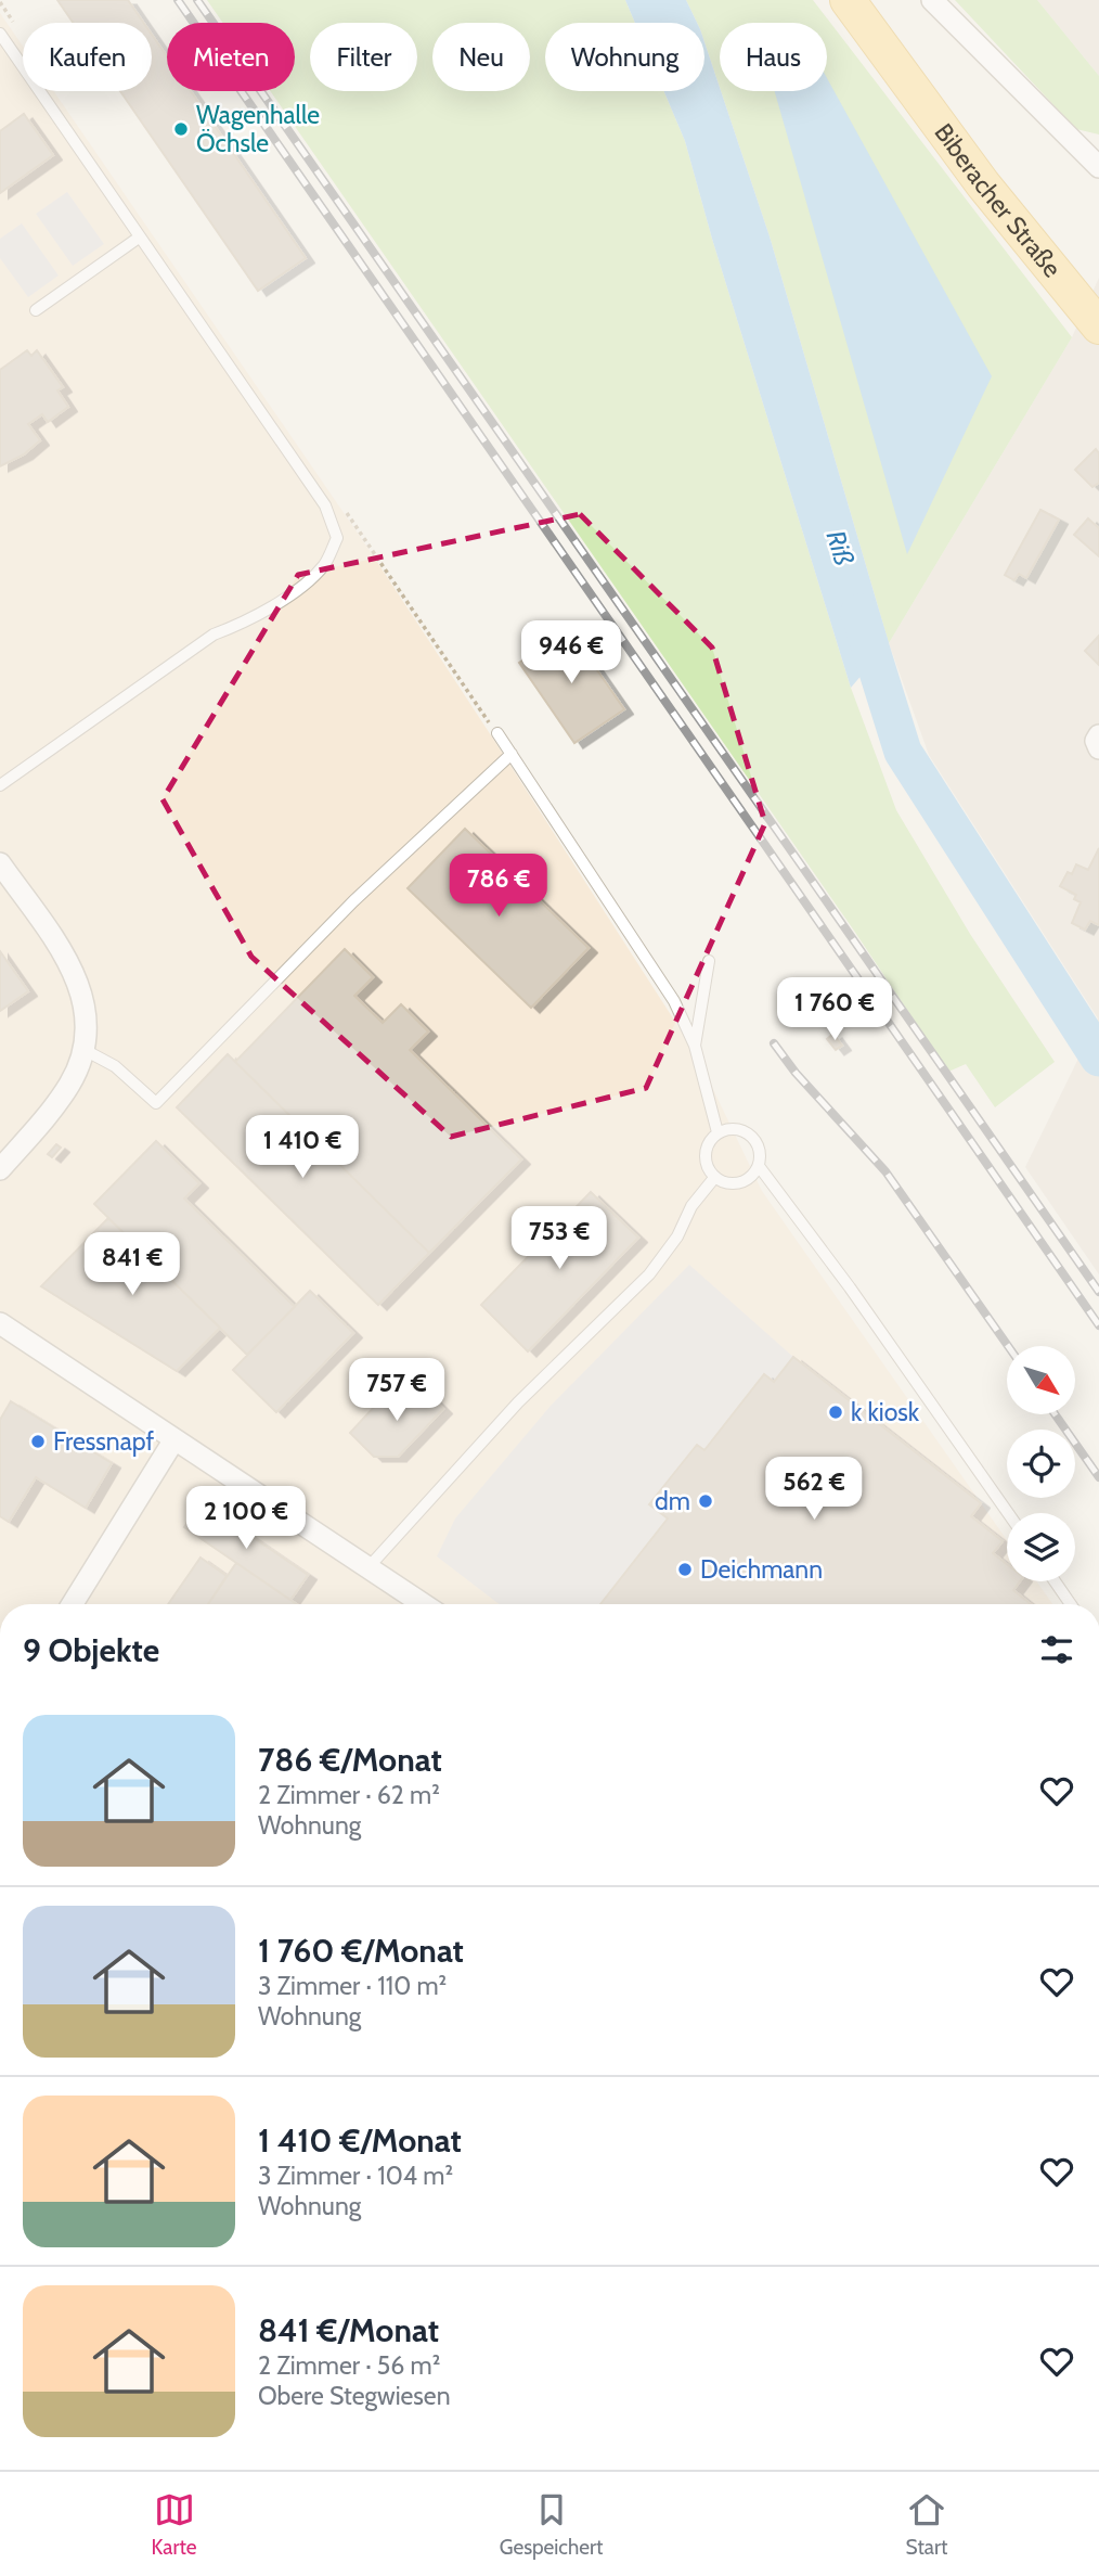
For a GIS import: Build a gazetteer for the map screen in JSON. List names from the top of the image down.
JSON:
{
  "streets": {
    "main road": ["Biberacher Straße"]
  },
  "water": ["Riß"],
  "places": [
    "Wagenhalle Öchsle",
    "k kiosk",
    "Fressnapf",
    "dm",
    "Deichmann"
  ],
  "north": "bottom right",
  "page": {
    "chip": [
      "Kaufen",
      "Mieten",
      "Filter",
      "Neu",
      "Wohnung",
      "Haus"
    ],
    "price": [
      "946 €",
      "786 €",
      "1 760 €",
      "1 410 €",
      "753 €",
      "841 €",
      "757 €",
      "562 €",
      "2 100 €"
    ],
    "heading": "9 Objekte",
    "list": [
      {
        "name": "786 €/Monat",
        "note": "2 Zimmer · 62 m² · Wohnung"
      },
      {
        "name": "1 760 €/Monat",
        "note": "3 Zimmer · 110 m² · Wohnung"
      },
      {
        "name": "1 410 €/Monat",
        "note": "3 Zimmer · 104 m² · Wohnung"
      },
      {
        "name": "841 €/Monat",
        "note": "2 Zimmer · 56 m² · Obere Stegwiesen"
      }
    ],
    "tabs": ["Karte", "Gespeichert", "Start"]
  }
}
